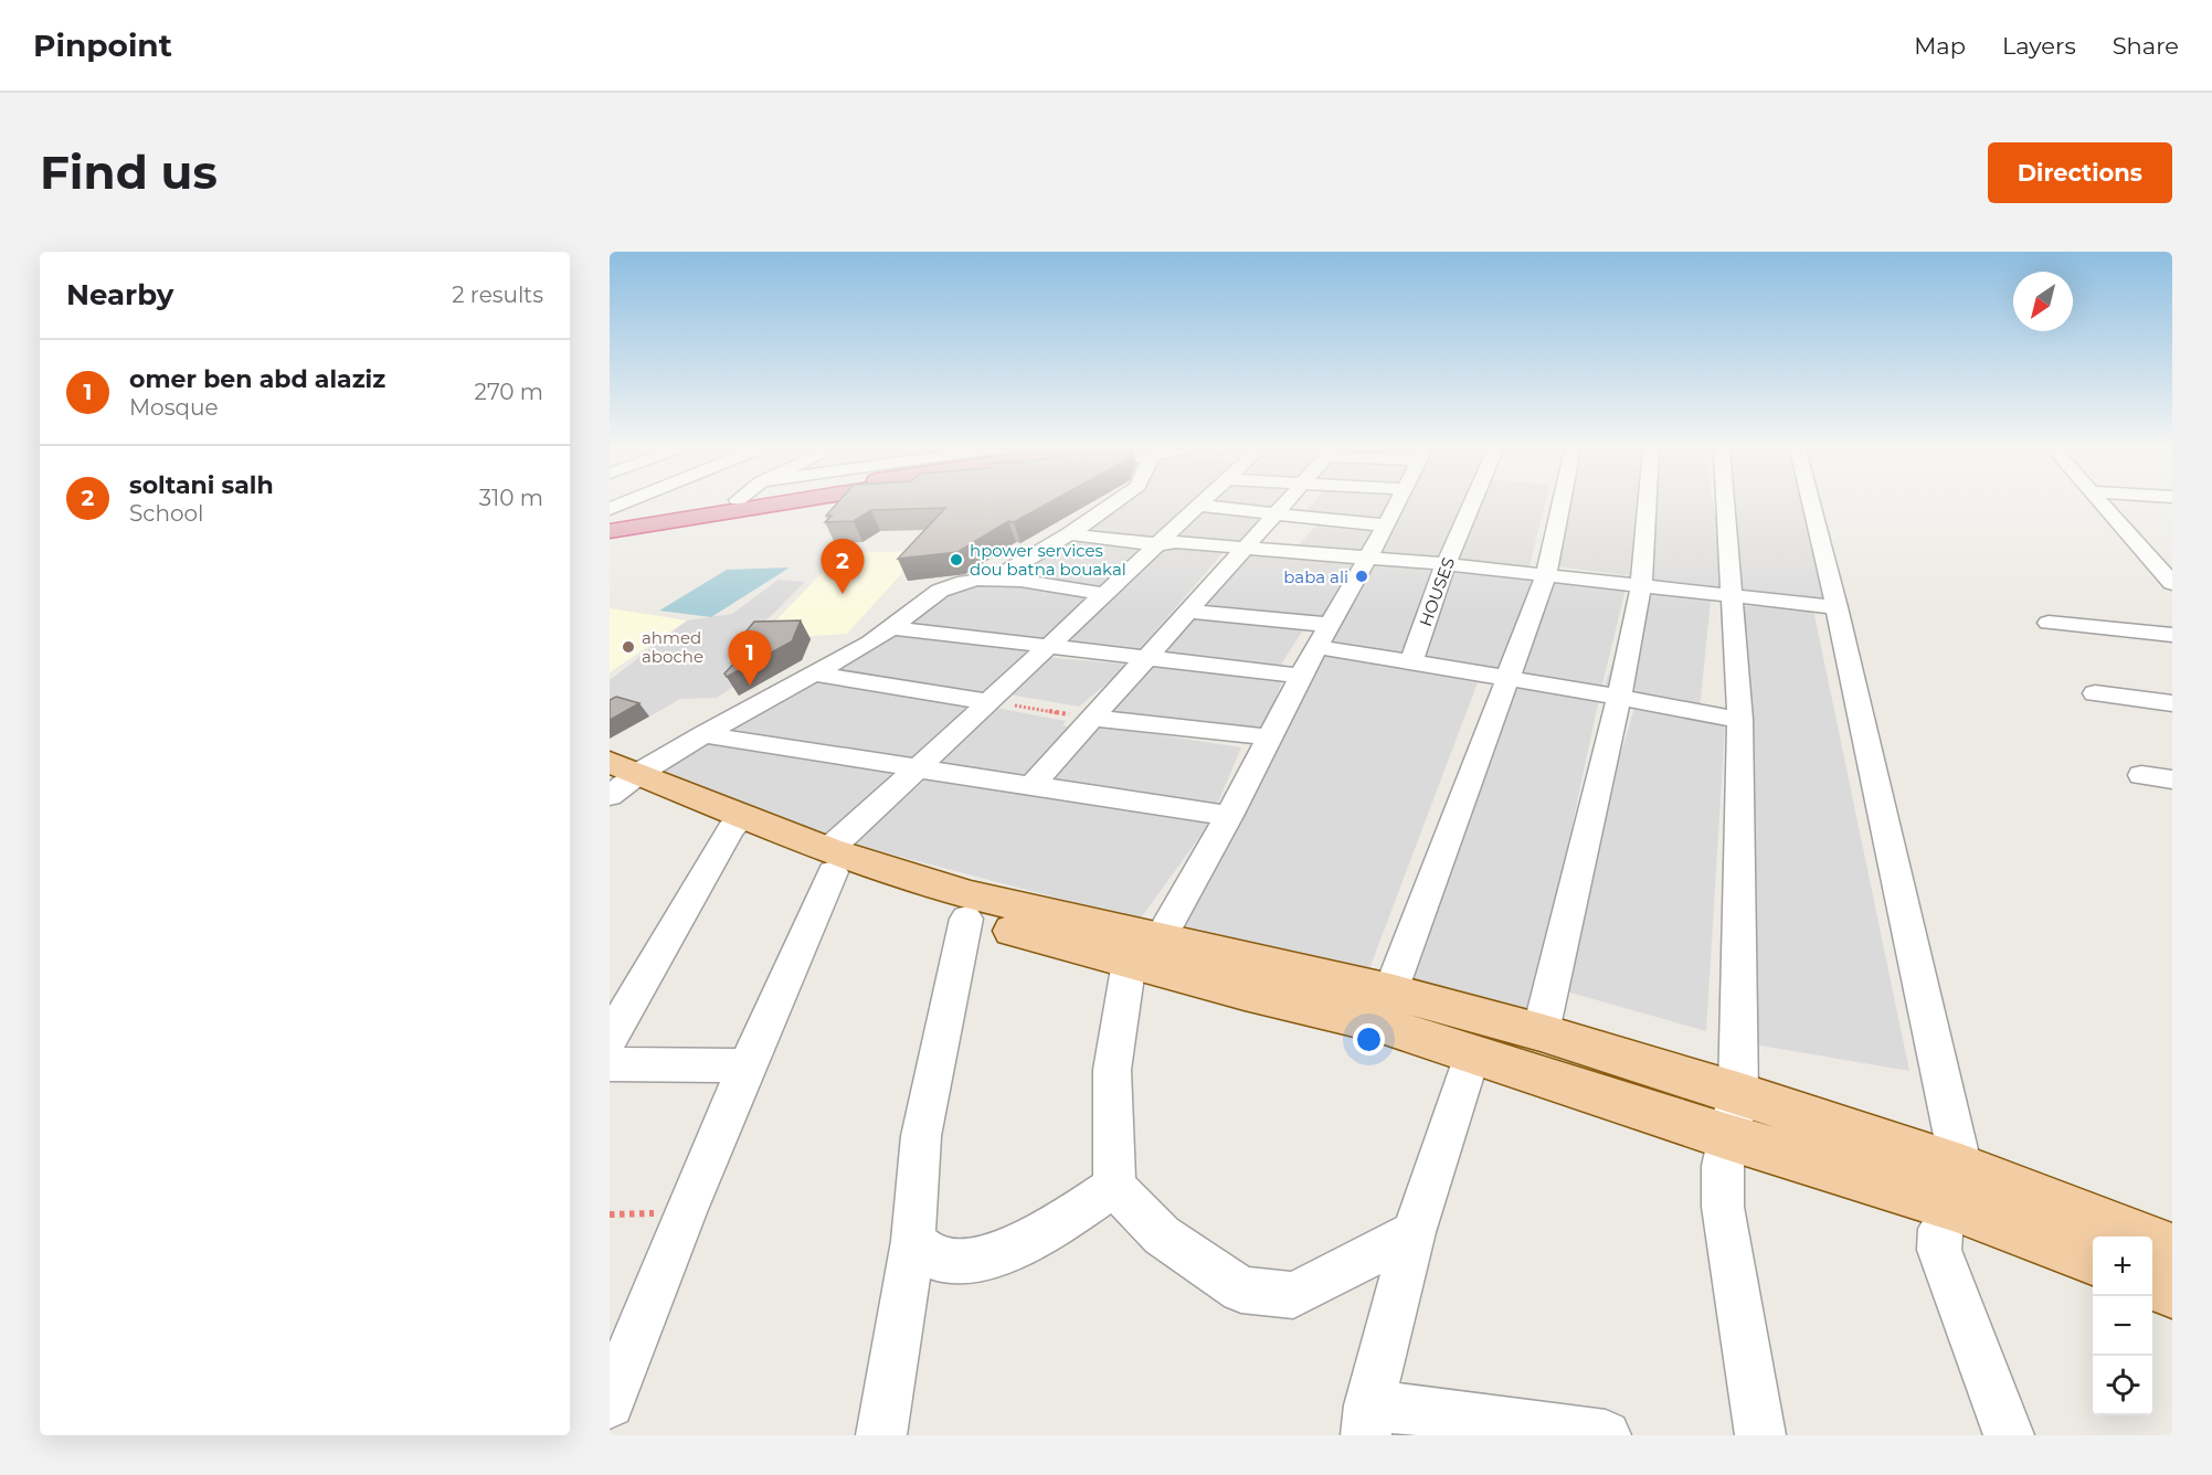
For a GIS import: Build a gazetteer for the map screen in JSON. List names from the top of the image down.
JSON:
{
  "streets": {
    "street": ["HOUSES"]
  },
  "places": ["hpower services dou batna bouakal", "baba ali", "ahmed aboche"],
  "north": "bottom left",
  "page": {
    "header": "Pinpoint",
    "nav": ["Map", "Layers", "Share"],
    "buttons": "Directions",
    "title": "Find us",
    "heading": ["Nearby", "2 results"],
    "list": [
      {
        "mark": "1",
        "name": "omer ben abd alaziz",
        "note": "Mosque",
        "value": "270 m"
      },
      {
        "mark": "2",
        "name": "soltani salh",
        "note": "School",
        "value": "310 m"
      }
    ],
    "pins": ["2", "1"],
    "map_buttons": ["+", "−"]
  }
}
